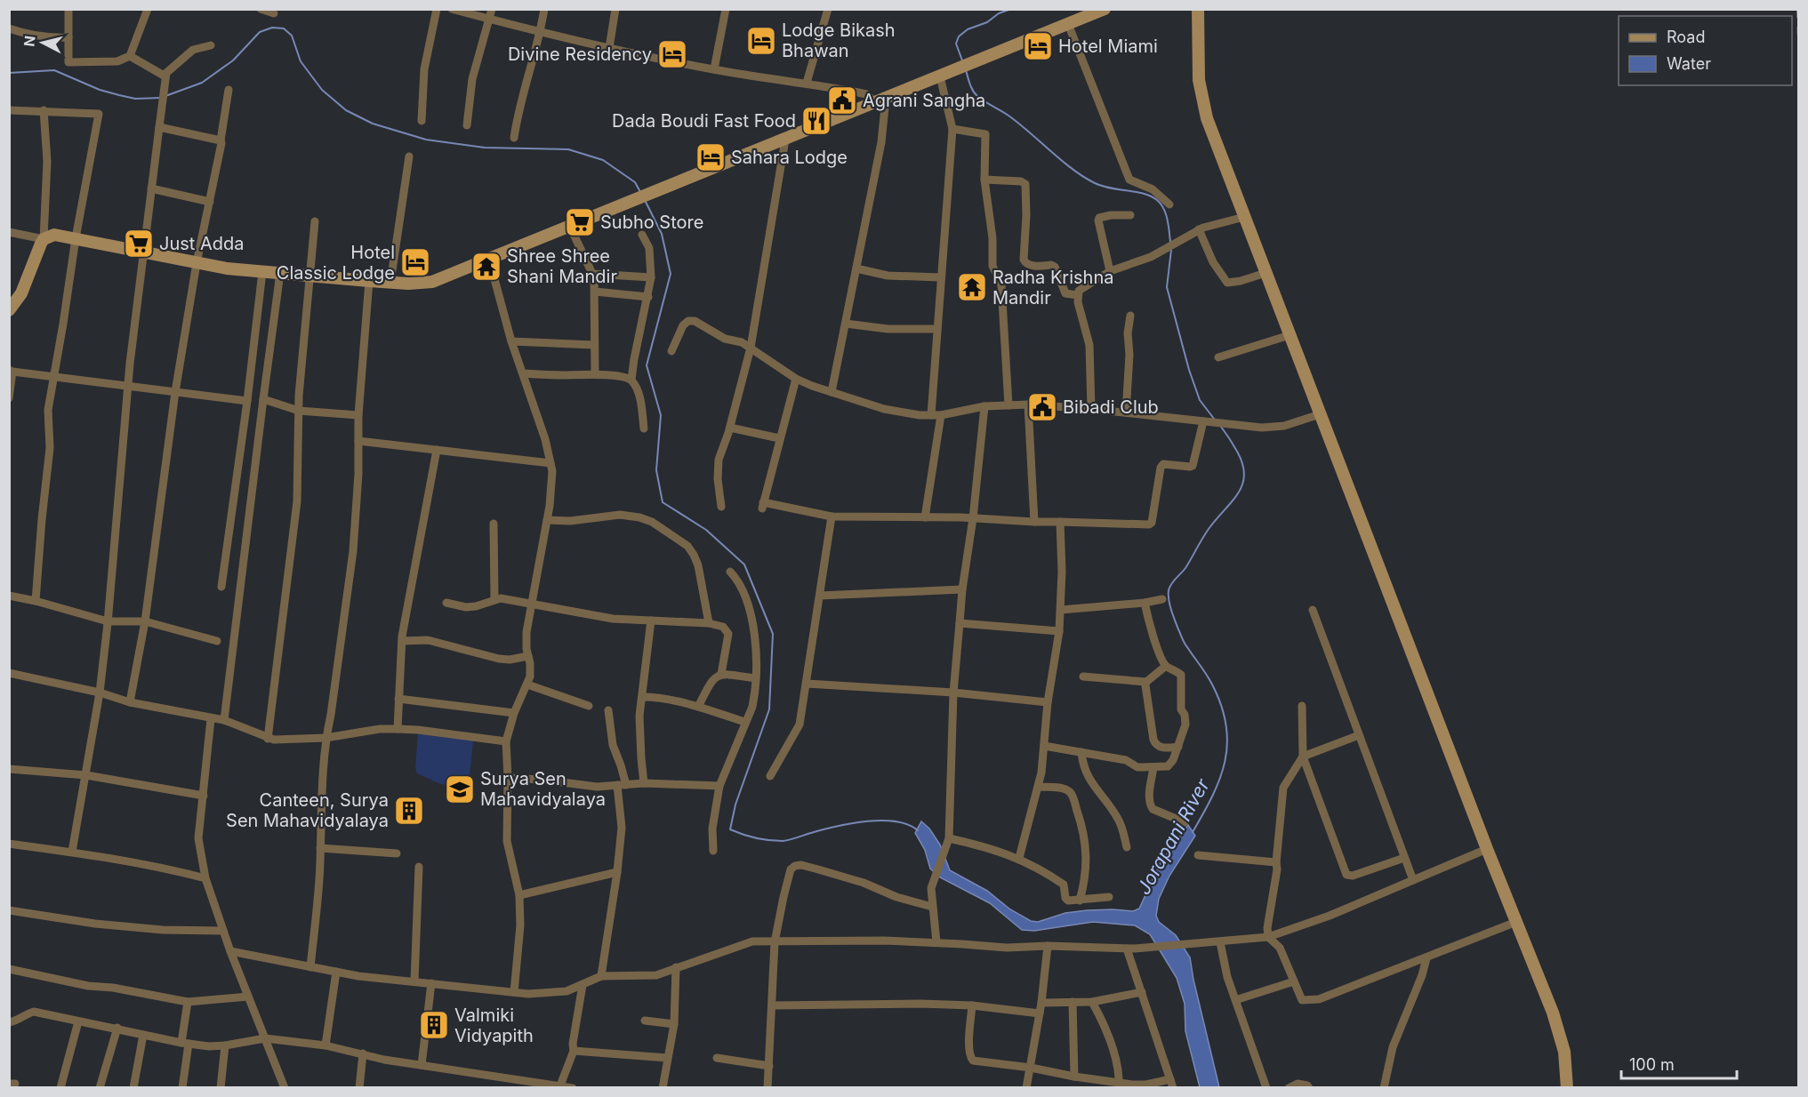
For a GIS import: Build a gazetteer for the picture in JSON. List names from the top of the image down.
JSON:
{
  "water": ["Jorapani River"],
  "places": {
    "hotel": [
      "Lodge Bikash Bhawan",
      "Hotel Miami",
      "Divine Residency",
      "Sahara Lodge",
      "Hotel Classic Lodge"
    ],
    "public building": ["Agrani Sangha", "Bibadi Club"],
    "restaurant": ["Dada Boudi Fast Food"],
    "supermarket": ["Subho Store", "Just Adda"],
    "temple": ["Shree Shree Shani Mandir", "Radha Krishna Mandir"],
    "school or university": ["Surya Sen Mahavidyalaya"],
    "building": ["Canteen, Surya Sen Mahavidyalaya", "Valmiki Vidyapith"]
  },
  "legend": ["Road", "Water"],
  "scale_bar": "100 m",
  "north": "left"
}
